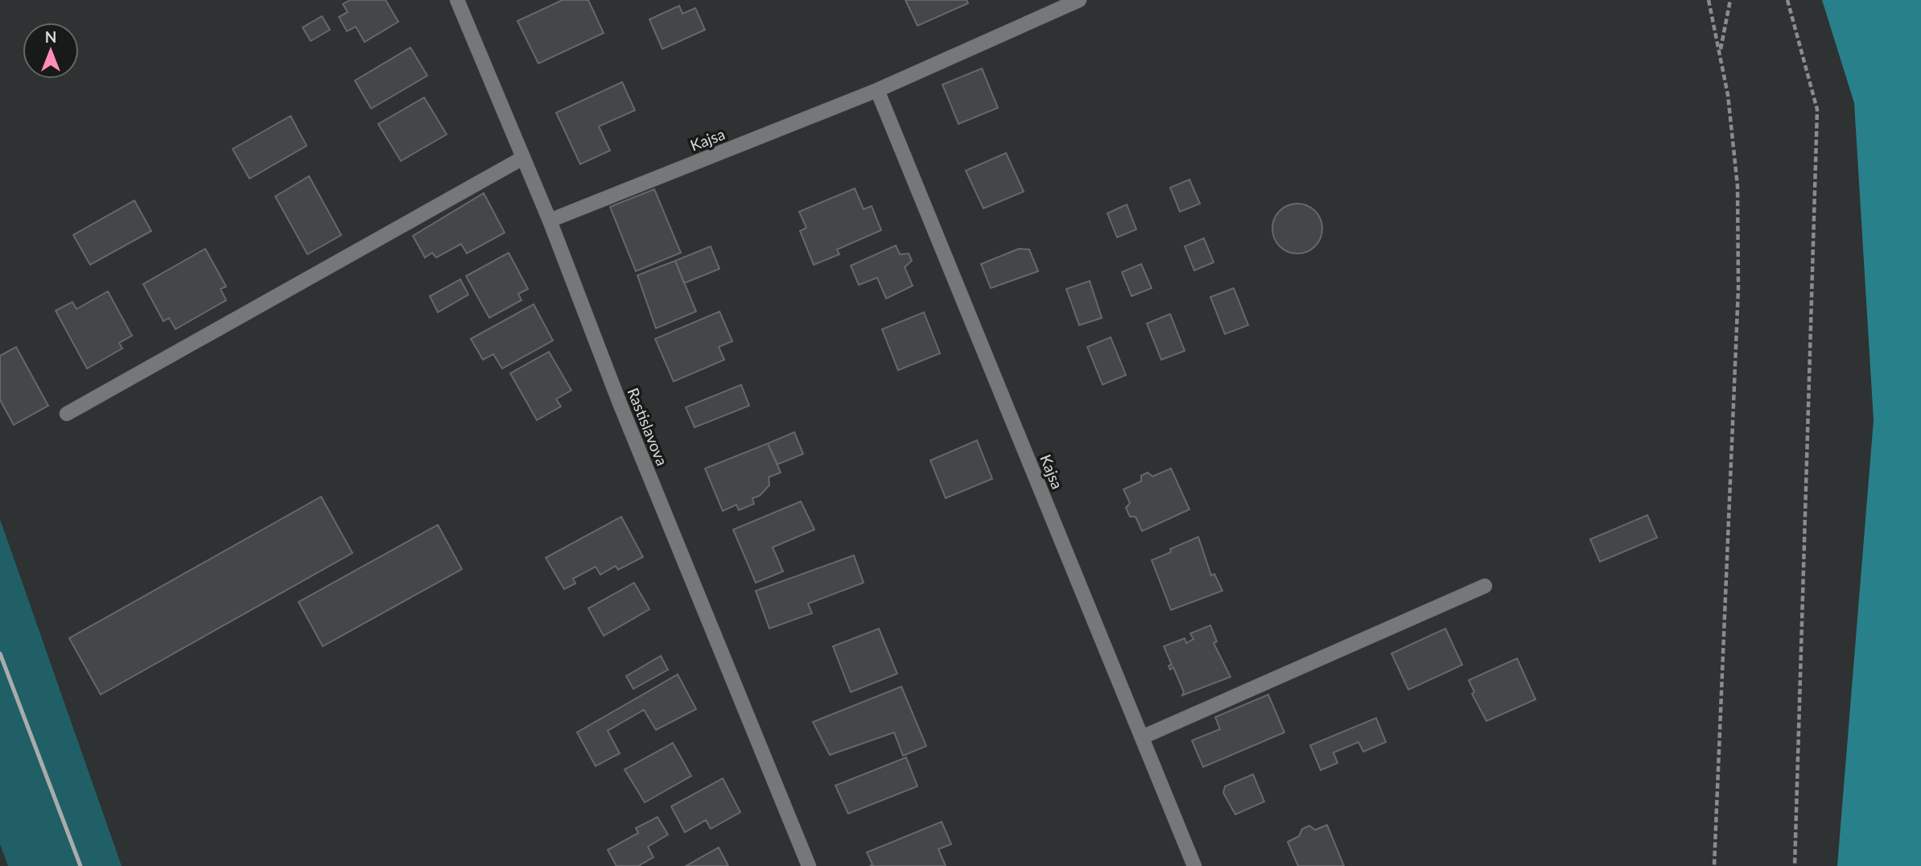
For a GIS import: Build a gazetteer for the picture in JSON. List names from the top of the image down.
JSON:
{
  "streets": {
    "street": ["Kajsa", "Rastislavova"]
  },
  "crossings": [
    ["Kajsa", "Rastislavova"]
  ],
  "north": "top"
}
